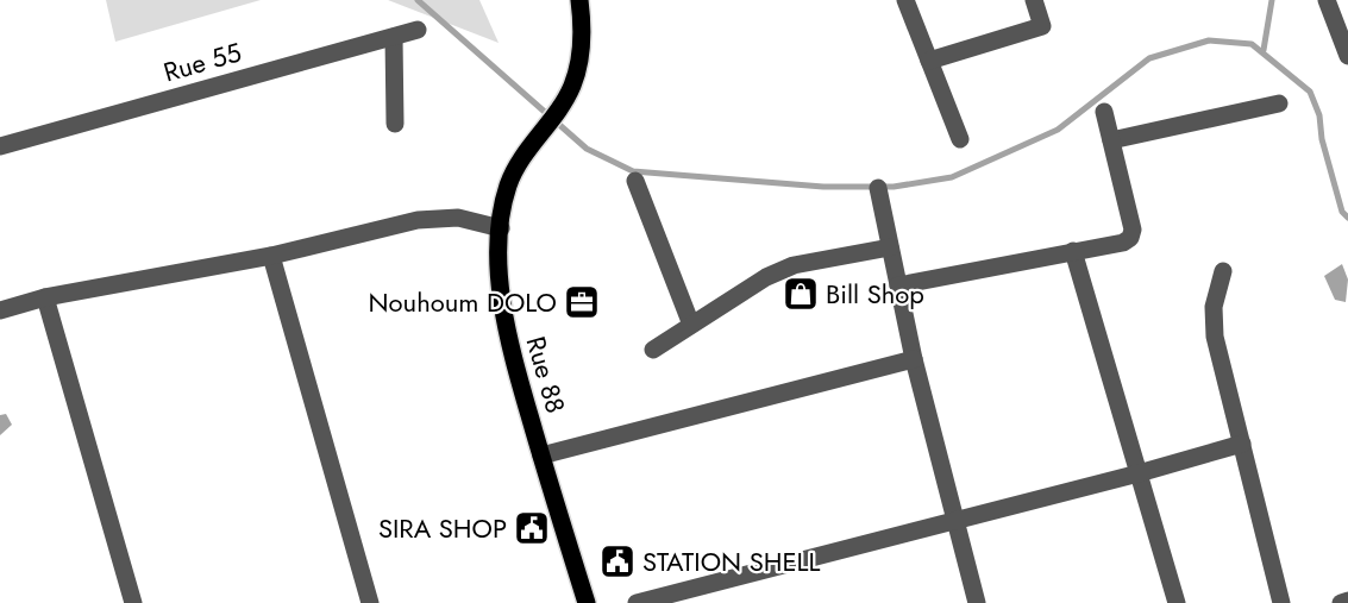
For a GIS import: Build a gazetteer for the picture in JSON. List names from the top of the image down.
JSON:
{
  "streets": {
    "main road": ["Rue 88"],
    "street": ["Rue 55"]
  },
  "places": {
    "shop": ["Bill Shop"],
    "office": ["Nouhoum DOLO"],
    "public building": ["SIRA SHOP", "STATION SHELL"]
  }
}
